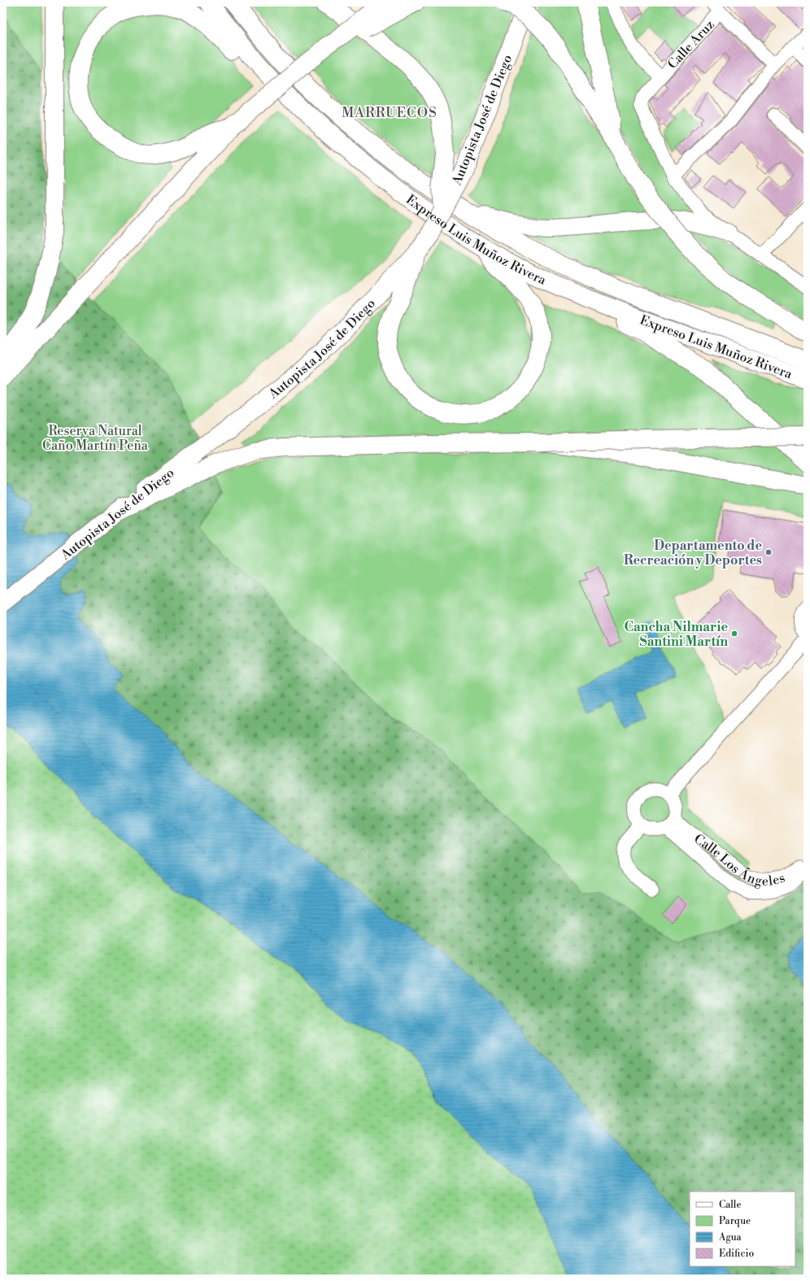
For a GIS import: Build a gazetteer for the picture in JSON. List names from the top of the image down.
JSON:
{
  "streets": {
    "highway": ["Autopista José de Diego", "Expreso Luis Muñoz Rivera"],
    "street": ["Calle Aruz", "Calle Los Ángeles"]
  },
  "districts": ["MARRUECOS"],
  "parks": ["Reserva Natural Caño Martín Peña"],
  "places": ["Departamento de Recreación y Deportes", "Cancha Nilmarie Santini Martín"],
  "legend": [
    "Calle",
    "Parque",
    "Agua",
    "Edificio"
  ]
}
